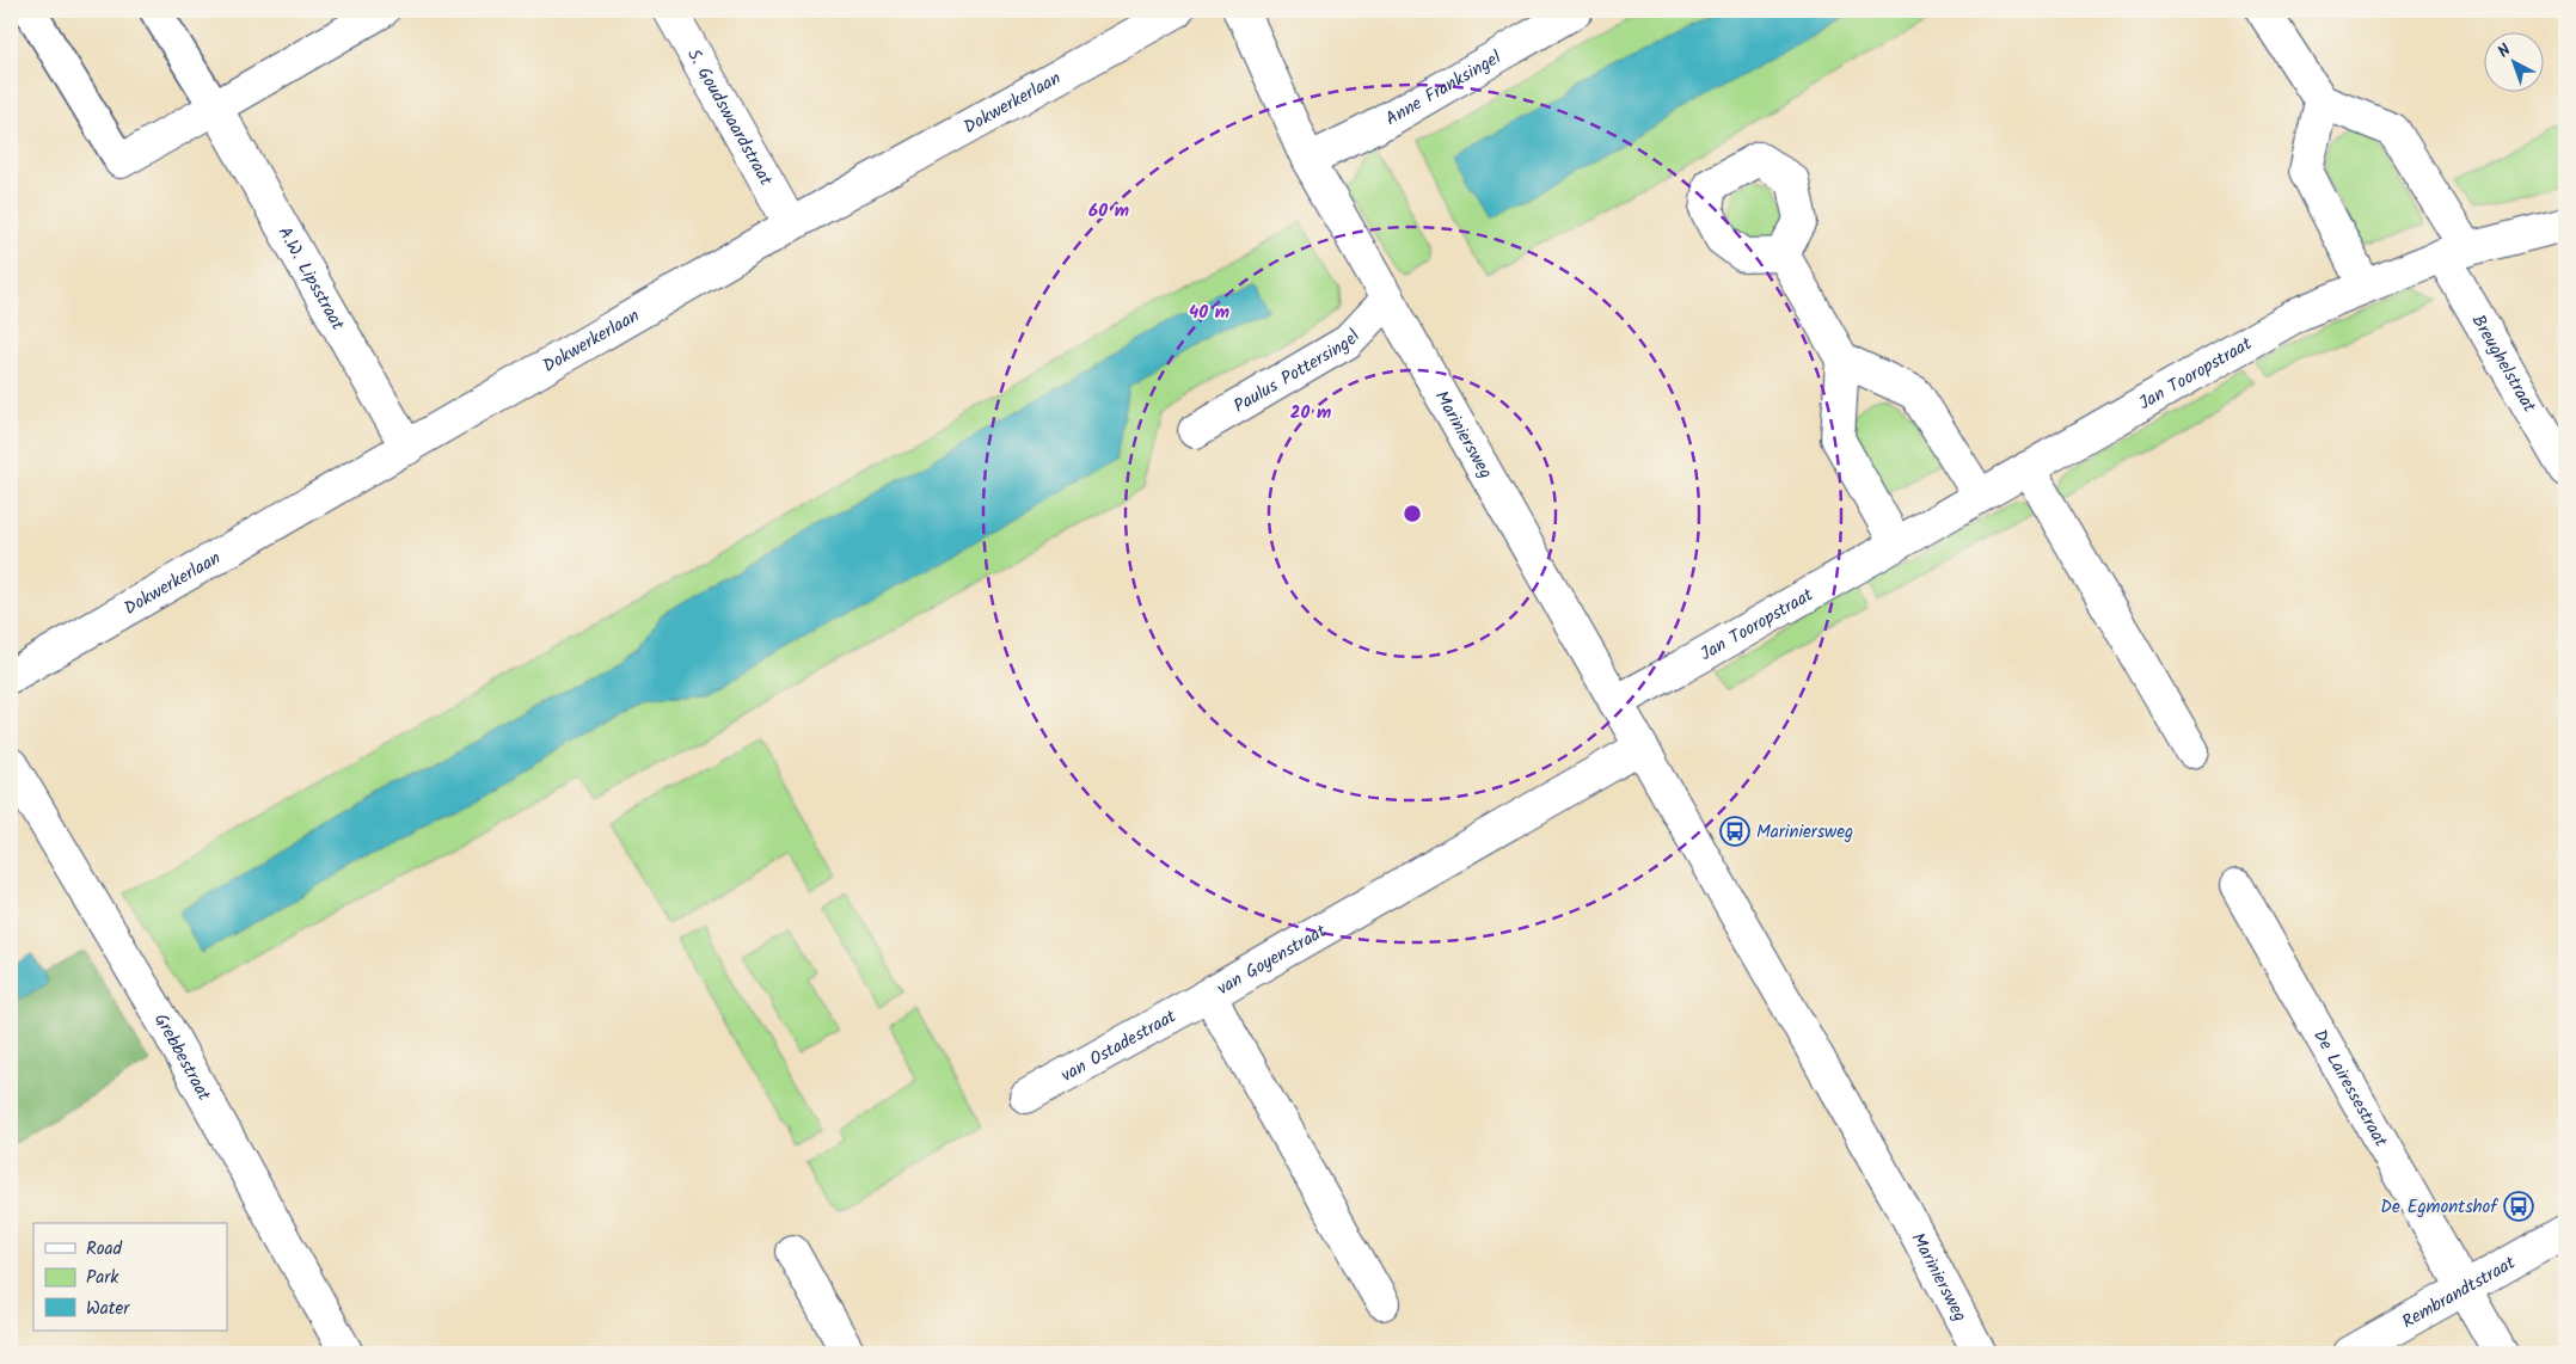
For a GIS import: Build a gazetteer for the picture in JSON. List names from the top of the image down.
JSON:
{
  "streets": {
    "street": [
      "Anne Franksingel",
      "Dokwerkerlaan",
      "S. Goudswaardstraat",
      "A.W. Lipsstraat",
      "Breughelstraat",
      "Paulus Pottersingel",
      "Jan Tooropstraat",
      "Mariniersweg",
      "van Goyenstraat",
      "van Ostadestraat",
      "Grebbestraat",
      "De Lairessestraat",
      "Rembrandtstraat"
    ]
  },
  "crossings": [
    ["Anne Franksingel", "Mariniersweg"],
    ["Dokwerkerlaan", "S. Goudswaardstraat"],
    ["Dokwerkerlaan", "A.W. Lipsstraat"],
    ["Breughelstraat", "Jan Tooropstraat"],
    ["Paulus Pottersingel", "Mariniersweg"],
    ["Jan Tooropstraat", "Mariniersweg"],
    ["Mariniersweg", "van Goyenstraat"],
    ["van Goyenstraat", "van Ostadestraat"],
    ["De Lairessestraat", "Rembrandtstraat"]
  ],
  "places": {
    "bus stop": ["Mariniersweg", "De Egmontshof"]
  },
  "legend": ["Road", "Park", "Water"],
  "north": "top left",
  "rings": ["60 m", "40 m", "20 m"]
}
